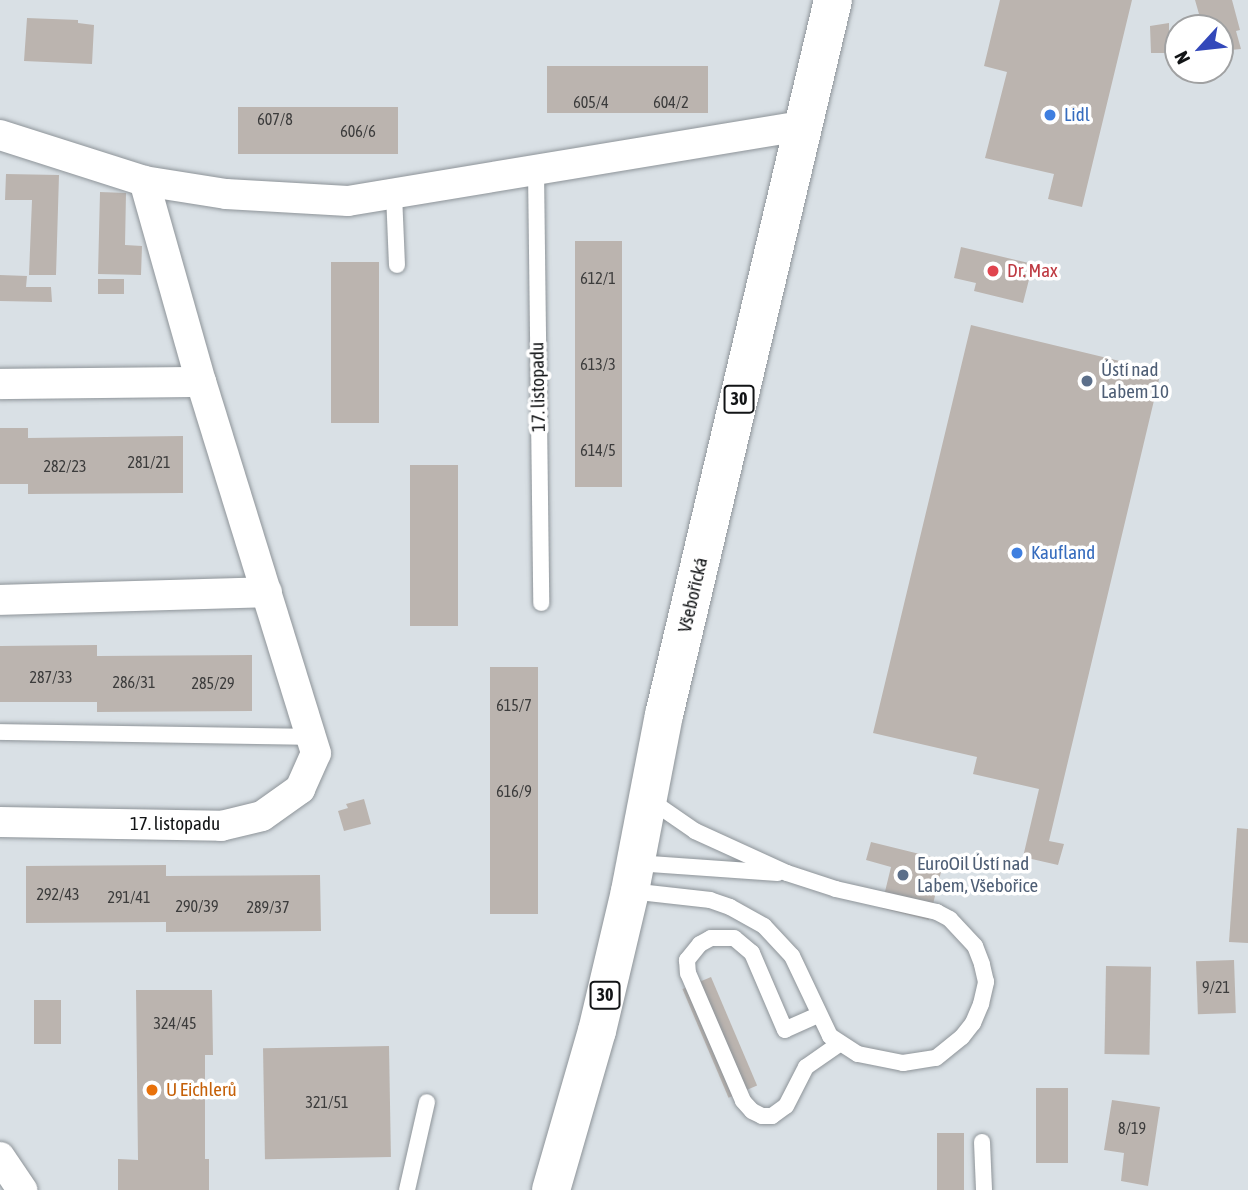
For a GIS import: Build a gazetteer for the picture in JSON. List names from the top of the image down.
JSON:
{
  "streets": {
    "main road": ["30", "Všebořická"],
    "street": ["17. listopadu"]
  },
  "places": [
    "Lidl",
    "Dr. Max",
    "Ústí nad Labem 10",
    "Kaufland",
    "EuroOil Ústí nad Labem, Všebořice",
    "U Eichlerů"
  ],
  "house_numbers": [
    "605/4",
    "604/2",
    "607/8",
    "606/6",
    "612/1",
    "613/3",
    "614/5",
    "281/21",
    "282/23",
    "287/33",
    "286/31",
    "285/29",
    "615/7",
    "616/9",
    "292/43",
    "291/41",
    "290/39",
    "289/37",
    "9/21",
    "324/45",
    "321/51",
    "8/19"
  ],
  "north": "bottom left"
}
